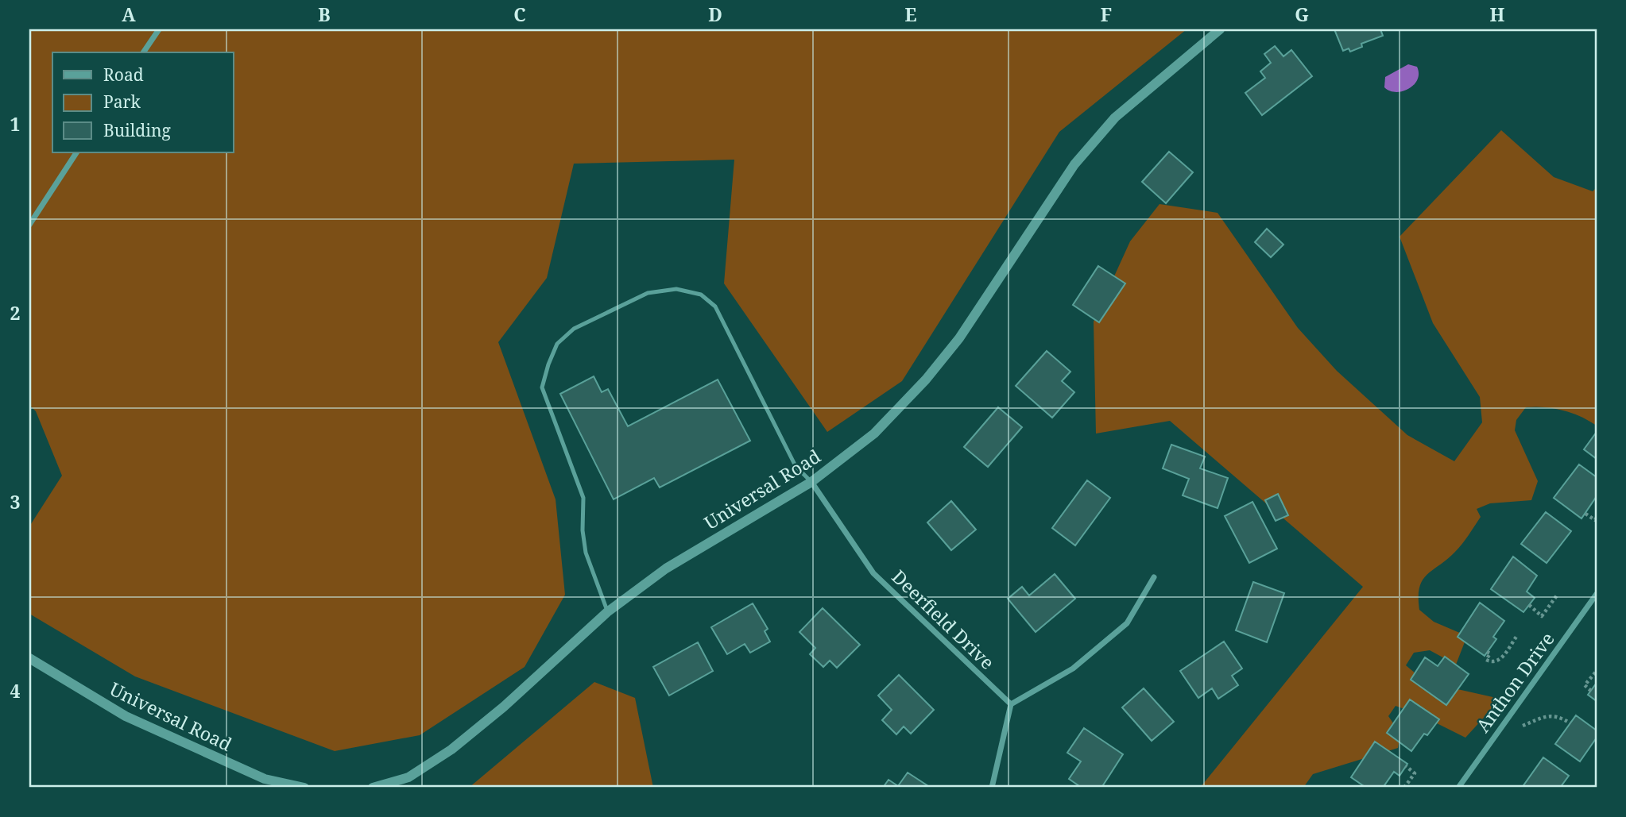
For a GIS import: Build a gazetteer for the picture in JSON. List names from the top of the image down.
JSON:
{
  "streets": {
    "street": ["Universal Road", "Deerfield Drive", "Anthon Drive"]
  },
  "crossings": [
    ["Universal Road", "Deerfield Drive"]
  ],
  "legend": ["Road", "Park", "Building"],
  "grid": {
    "columns": [
      "A",
      "B",
      "C",
      "D",
      "E",
      "F",
      "G",
      "H"
    ],
    "rows": [
      "1",
      "2",
      "3",
      "4"
    ]
  }
}
